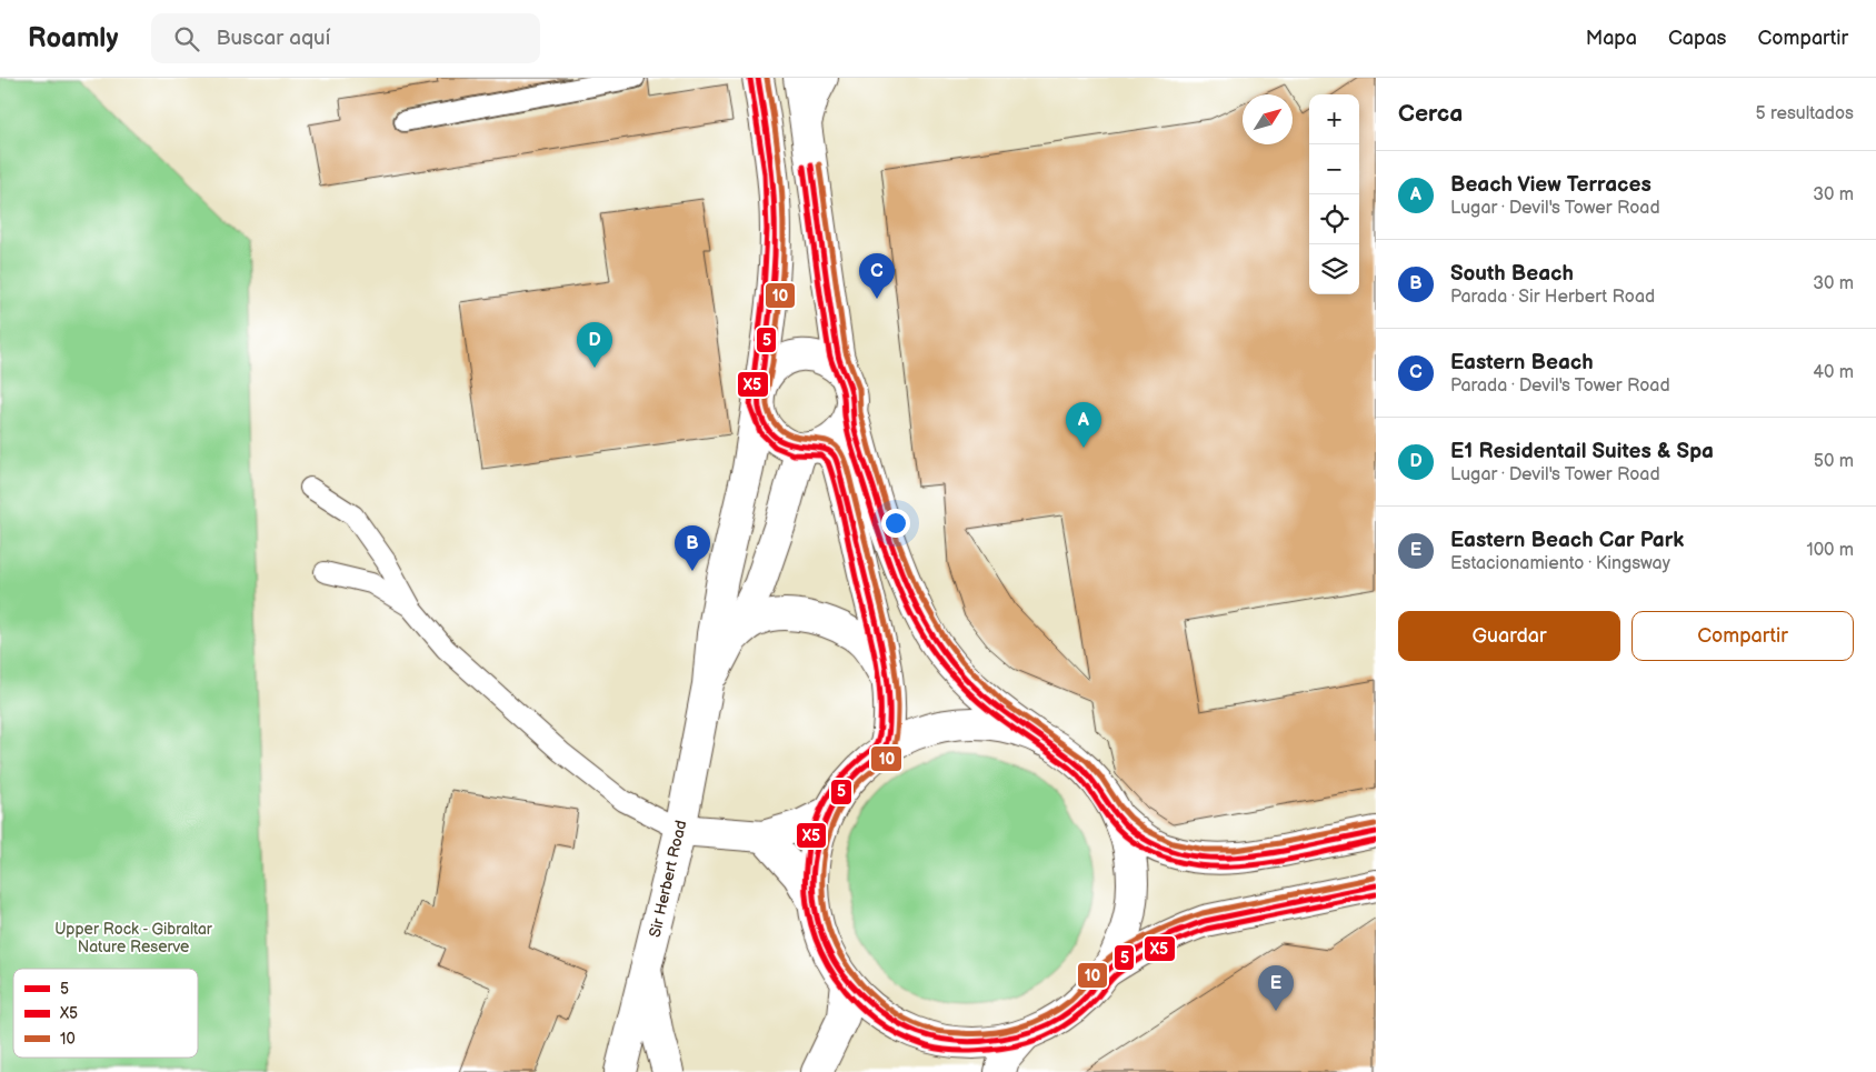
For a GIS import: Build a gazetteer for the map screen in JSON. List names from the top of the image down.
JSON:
{
  "streets": {
    "main road": ["Sir Herbert Road"]
  },
  "parks": ["Upper Rock - Gibraltar Nature Reserve"],
  "lines": ["transit line 5", "transit line 10", "transit line X5"],
  "legend": ["5", "X5", "10"],
  "north": "top right",
  "page": {
    "header": "Roamly",
    "search": "Buscar aquí",
    "nav": ["Mapa", "Capas", "Compartir"],
    "heading": ["Cerca", "5 resultados"],
    "map_buttons": ["+", "−"],
    "list": [
      {
        "mark": "A",
        "name": "Beach View Terraces",
        "note": "Lugar · Devil's Tower Road",
        "value": "30 m"
      },
      {
        "mark": "B",
        "name": "South Beach",
        "note": "Parada · Sir Herbert Road",
        "value": "30 m"
      },
      {
        "mark": "C",
        "name": "Eastern Beach",
        "note": "Parada · Devil's Tower Road",
        "value": "40 m"
      },
      {
        "mark": "D",
        "name": "E1 Residentail Suites & Spa",
        "note": "Lugar · Devil's Tower Road",
        "value": "50 m"
      },
      {
        "mark": "E",
        "name": "Eastern Beach Car Park",
        "note": "Estacionamiento · Kingsway",
        "value": "100 m"
      }
    ],
    "pins": [
      "C",
      "D",
      "A",
      "B",
      "E"
    ],
    "buttons": ["Guardar", "Compartir"]
  }
}
